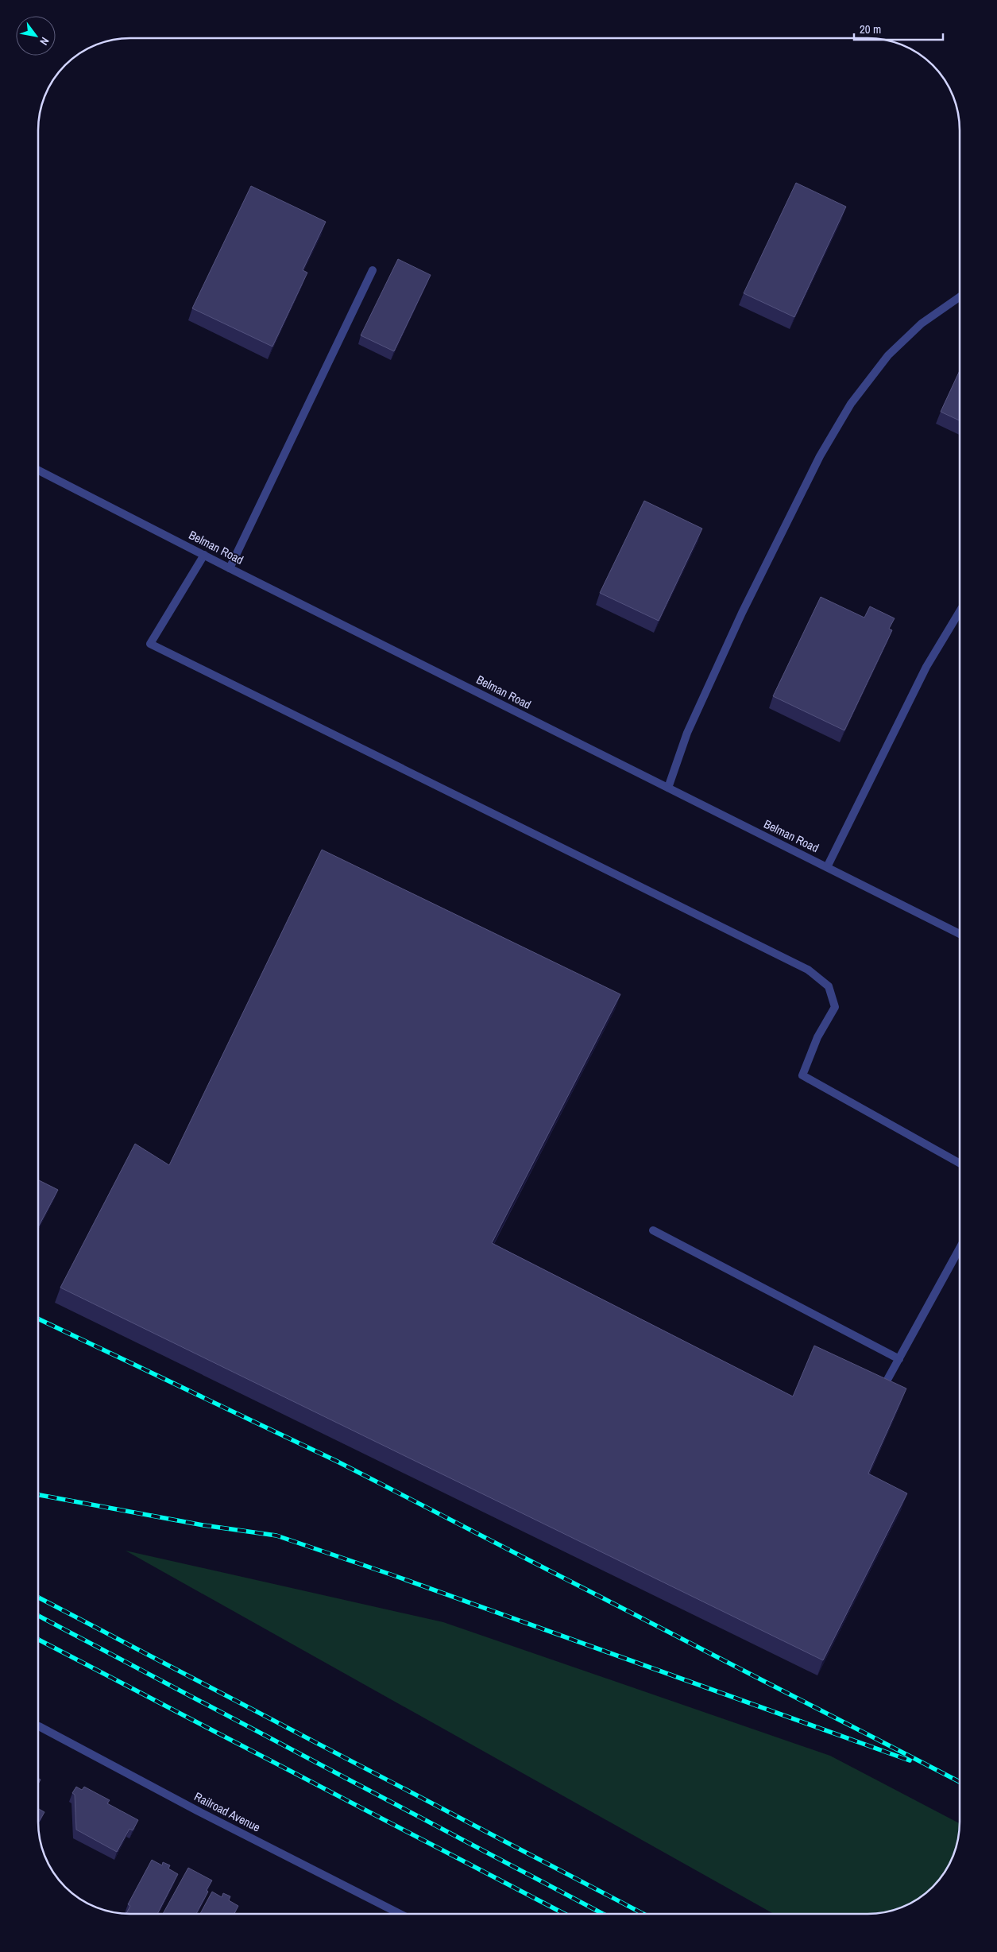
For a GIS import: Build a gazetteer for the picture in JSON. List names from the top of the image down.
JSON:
{
  "streets": {
    "street": ["Belman Road", "Railroad Avenue"]
  },
  "scale_bar": "20 m",
  "north": "bottom right"
}
